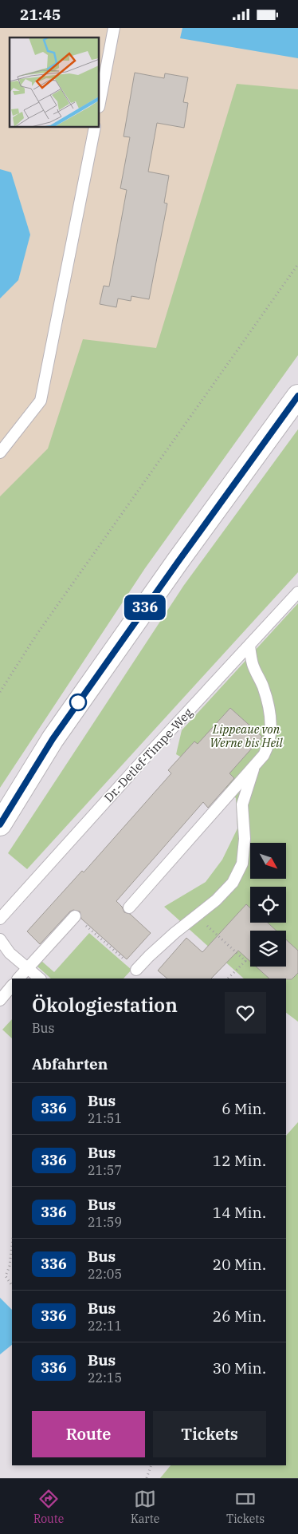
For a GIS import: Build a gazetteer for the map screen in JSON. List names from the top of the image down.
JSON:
{
  "streets": {
    "lane": ["Dr.-Detlef-Timpe-Weg"]
  },
  "parks": ["Lippeaue von Werne bis Heil"],
  "lines": ["bus line 336"],
  "north": "bottom right",
  "page": {
    "status": "21:45",
    "on_map": "336",
    "heading": [
      ["Ökologiestation", "Bus"],
      "Abfahrten"
    ],
    "list": [
      {
        "mark": "336",
        "name": "Bus",
        "note": "21:51",
        "value": "6 Min."
      },
      {
        "mark": "336",
        "name": "Bus",
        "note": "21:57",
        "value": "12 Min."
      },
      {
        "mark": "336",
        "name": "Bus",
        "note": "21:59",
        "value": "14 Min."
      },
      {
        "mark": "336",
        "name": "Bus",
        "note": "22:05",
        "value": "20 Min."
      },
      {
        "mark": "336",
        "name": "Bus",
        "note": "22:11",
        "value": "26 Min."
      },
      {
        "mark": "336",
        "name": "Bus",
        "note": "22:15",
        "value": "30 Min."
      }
    ],
    "buttons": ["Route", "Tickets"],
    "tabs": ["Route", "Karte", "Tickets"]
  }
}
